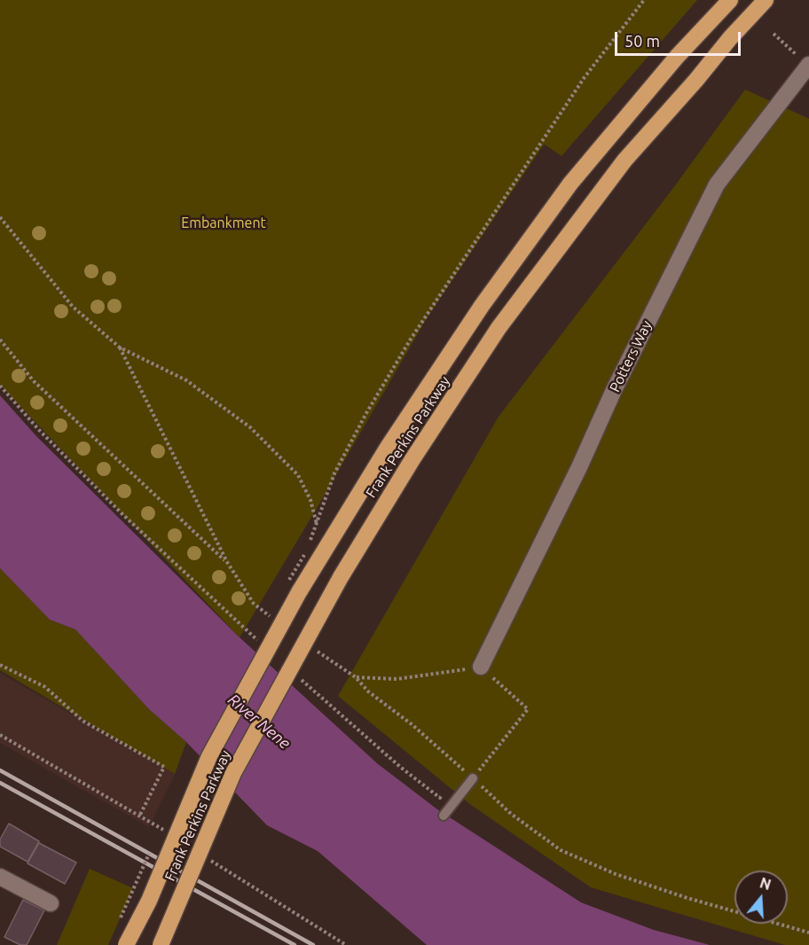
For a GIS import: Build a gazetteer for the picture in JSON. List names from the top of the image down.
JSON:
{
  "streets": {
    "highway": ["Frank Perkins Parkway"],
    "street": ["Potters Way"]
  },
  "water": ["River Nene"],
  "parks": ["Embankment"],
  "scale_bar": "50 m",
  "north": "top"
}
